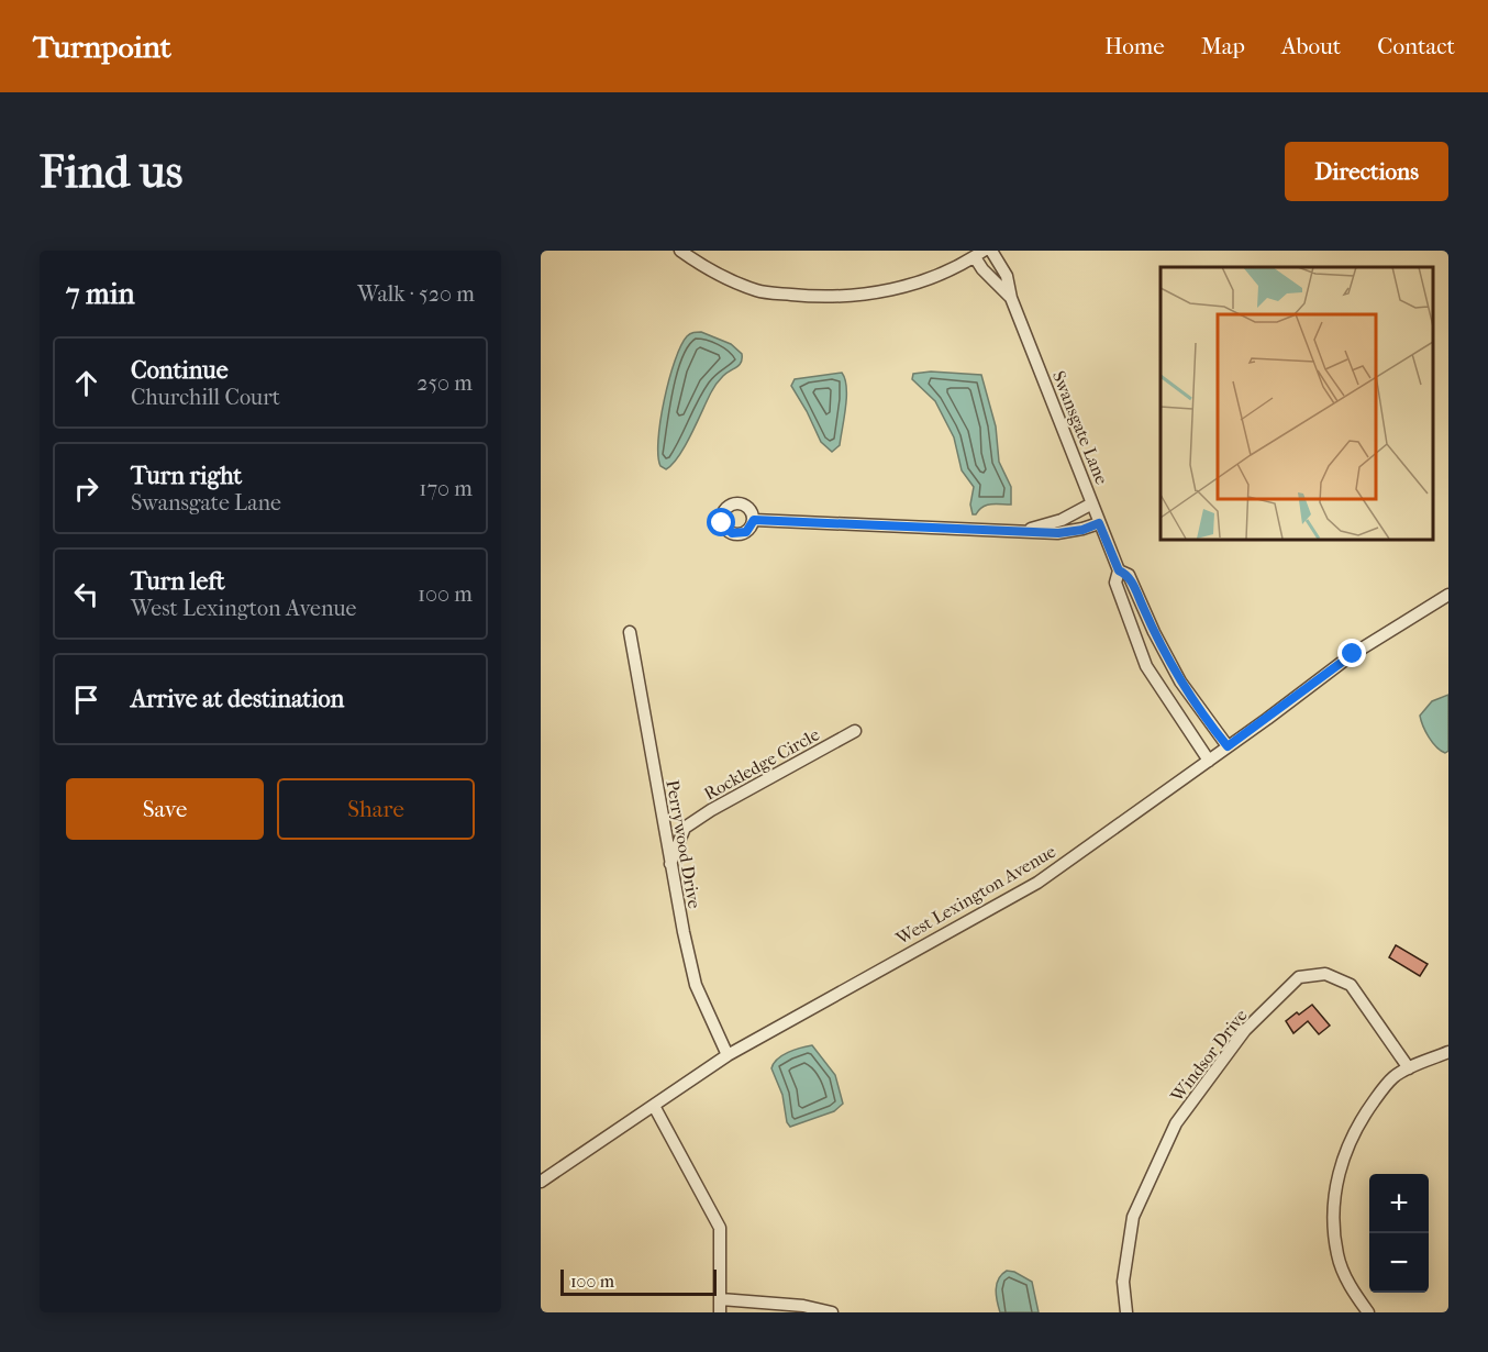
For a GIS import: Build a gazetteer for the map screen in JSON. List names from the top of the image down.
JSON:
{
  "streets": {
    "street": [
      "Swansgate Lane",
      "Rockledge Circle",
      "Perrywood Drive",
      "West Lexington Avenue",
      "Windsor Drive"
    ]
  },
  "crossings": [
    ["Swansgate Lane", "West Lexington Avenue"],
    ["Rockledge Circle", "Perrywood Drive"],
    ["Perrywood Drive", "West Lexington Avenue"]
  ],
  "scale_bar": "100 m",
  "page": {
    "header": "Turnpoint",
    "nav": [
      "Home",
      "Map",
      "About",
      "Contact"
    ],
    "buttons": [
      "Directions",
      ["Save", "Share"]
    ],
    "title": "Find us",
    "heading": ["7 min", "Walk · 520 m"],
    "list": [
      ["Continue", "Churchill Court", "250 m"],
      ["Turn right", "Swansgate Lane", "170 m"],
      ["Turn left", "West Lexington Avenue", "100 m"],
      "Arrive at destination"
    ],
    "map_buttons": ["+", "−"],
    "scale": "100 m"
  }
}
